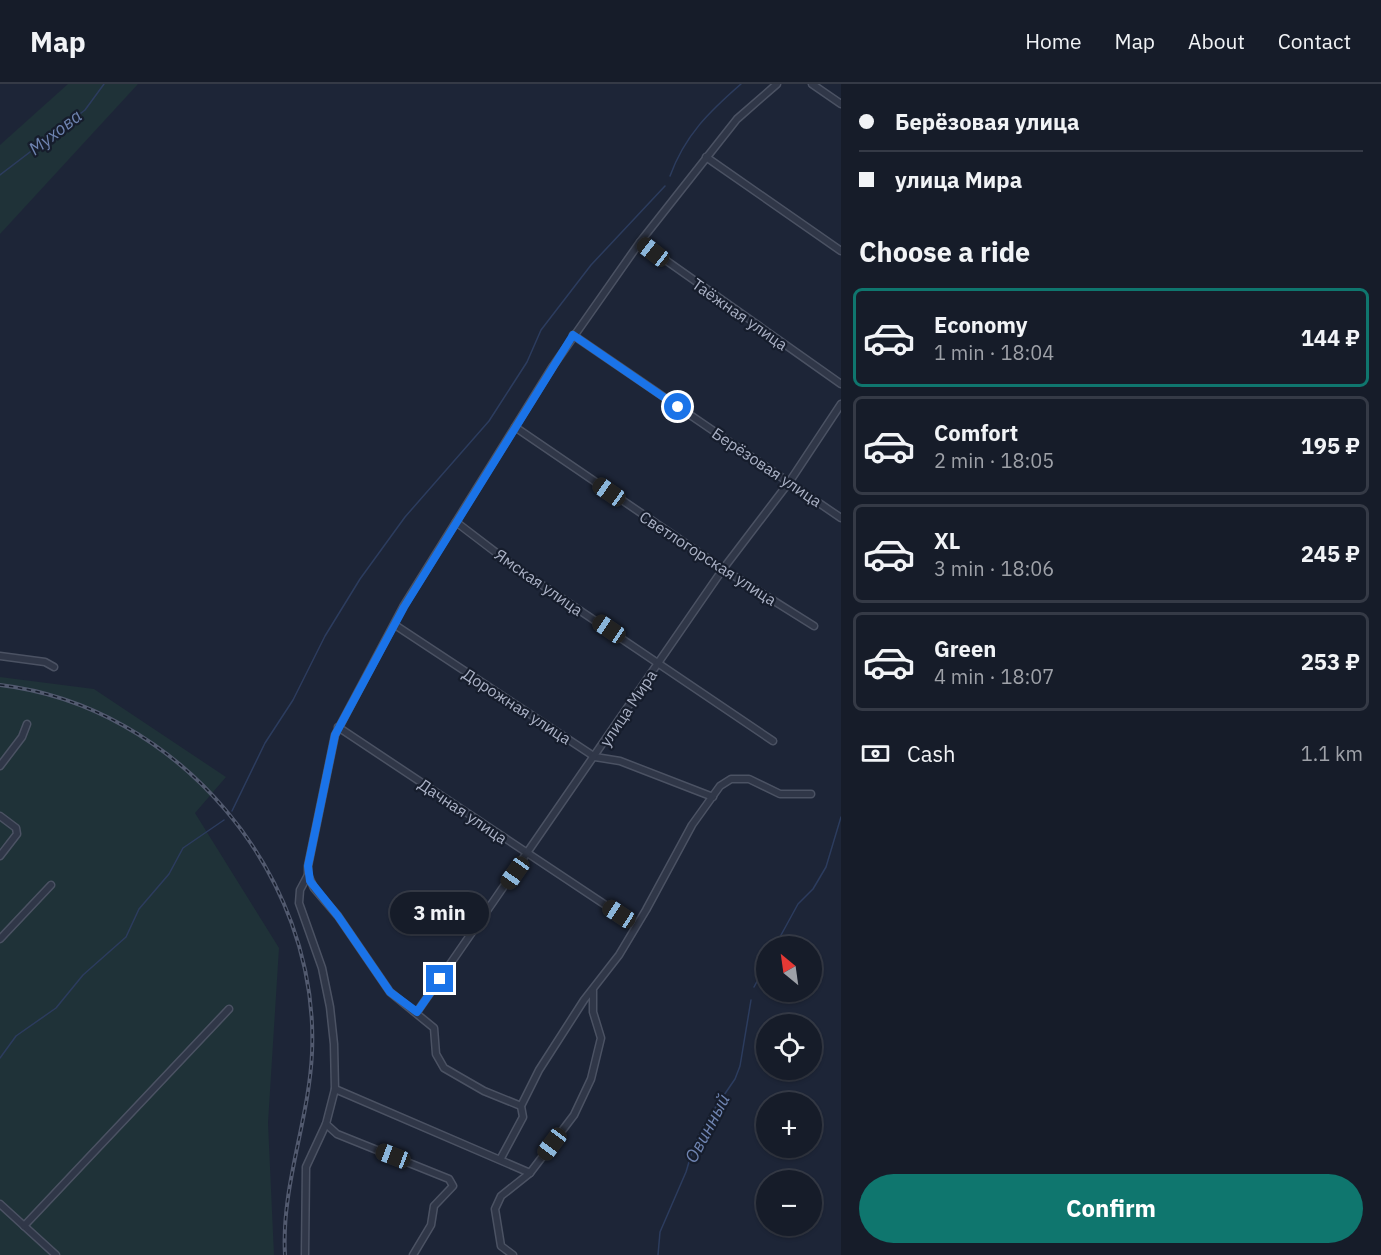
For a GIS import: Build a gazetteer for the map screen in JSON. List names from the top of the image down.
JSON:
{
  "streets": {
    "street": [
      "Таёжная улица",
      "Берёзовая улица",
      "Светлогорская улица",
      "Ямская улица",
      "Дорожная улица",
      "улица Мира",
      "Дачная улица"
    ]
  },
  "crossings": [
    ["Берёзовая улица", "улица Мира"],
    ["Светлогорская улица", "улица Мира"],
    ["Ямская улица", "улица Мира"],
    ["Дорожная улица", "улица Мира"],
    ["улица Мира", "Дачная улица"]
  ],
  "water": ["Мухова", "Овинный"],
  "north": "top left",
  "page": {
    "header": "Map",
    "nav": [
      "Home",
      "Map",
      "About",
      "Contact"
    ],
    "banner": ["Берёзовая улица", "улица Мира"],
    "heading": "Choose a ride",
    "list": [
      {
        "name": "Economy",
        "note": "1 min · 18:04",
        "value": "144 ₽"
      },
      {
        "name": "Comfort",
        "note": "2 min · 18:05",
        "value": "195 ₽"
      },
      {
        "name": "XL",
        "note": "3 min · 18:06",
        "value": "245 ₽"
      },
      {
        "name": "Green",
        "note": "4 min · 18:07",
        "value": "253 ₽"
      }
    ],
    "pay": ["Cash", "1.1 km"],
    "bubble": "3 min",
    "map_buttons": ["+", "−"],
    "buttons": "Confirm"
  }
}
